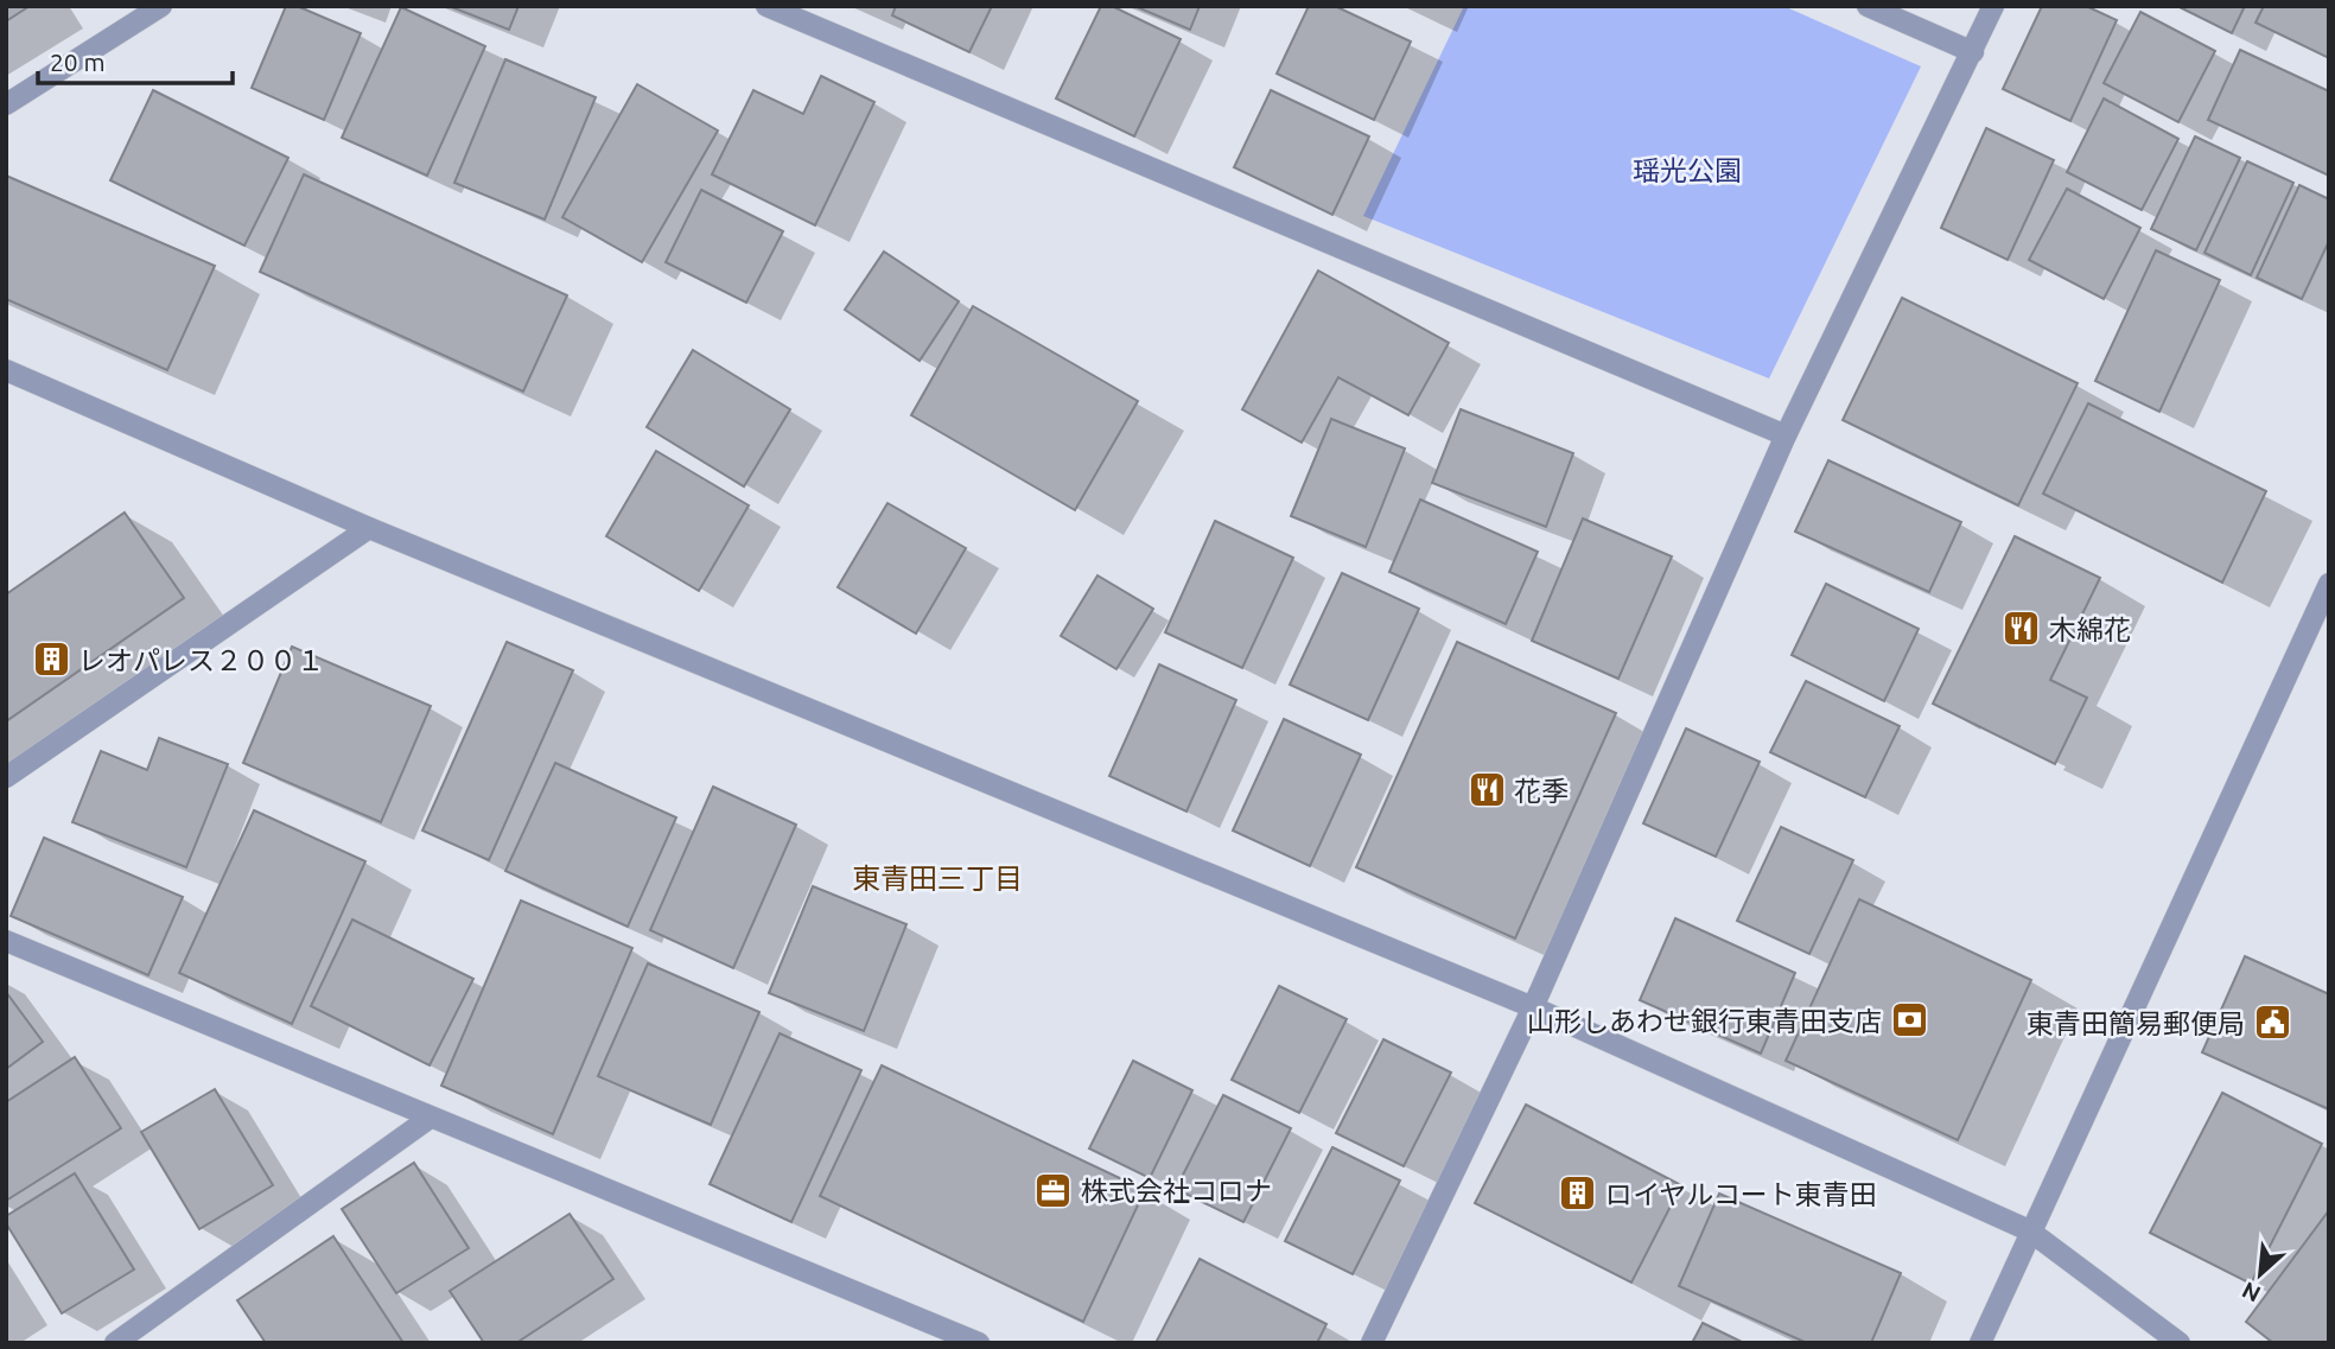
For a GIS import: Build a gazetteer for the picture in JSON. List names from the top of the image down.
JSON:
{
  "districts": ["東青田三丁目"],
  "parks": ["瑶光公園"],
  "places": {
    "restaurant": ["木綿花", "花季"],
    "building": ["レオパレス２００１", "ロイヤルコート東青田"],
    "bank": ["山形しあわせ銀行東青田支店"],
    "public building": ["東青田簡易郵便局"],
    "office": ["株式会社コロナ"]
  },
  "scale_bar": "20 m",
  "north": "bottom left"
}
